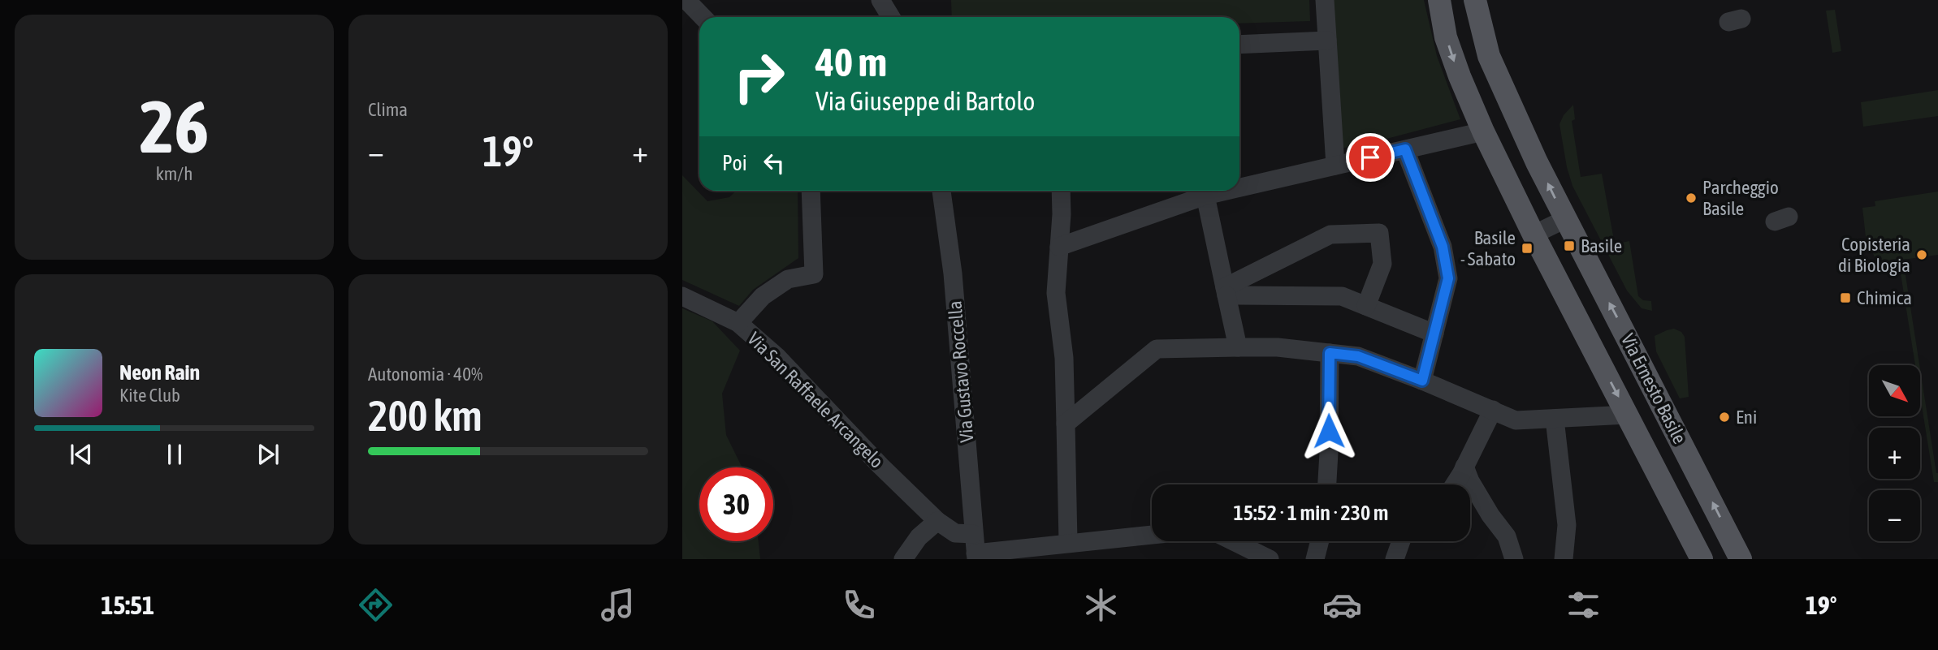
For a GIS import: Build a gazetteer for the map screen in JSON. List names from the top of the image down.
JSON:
{
  "streets": {
    "main road": ["Via Ernesto Basile"],
    "street": ["Via Gustavo Roccella", "Via San Raffaele Arcangelo"]
  },
  "crossings": [
    ["Via Gustavo Roccella", "Via San Raffaele Arcangelo"]
  ],
  "places": {
    "other": ["Parcheggio Basile", "Copisteria di Biologia", "Eni"],
    "transit": ["Basile", "Basile - Sabato", "Chimica"]
  },
  "north": "bottom right",
  "page": {
    "tile": [
      ["26", "km/h"],
      "Clima",
      ["Autonomia · 40%", "200 km"]
    ],
    "turn": ["40 m", "Via Giuseppe di Bartolo"],
    "heat": ["−", "19°", "+"],
    "then": "Poi",
    "song": ["Neon Rain", "Kite Club"],
    "map_buttons": ["+", "−"],
    "limit": "30",
    "trip": "15:52 · 1 min · 230 m",
    "tabs": ["15:51", "19°"]
  }
}
